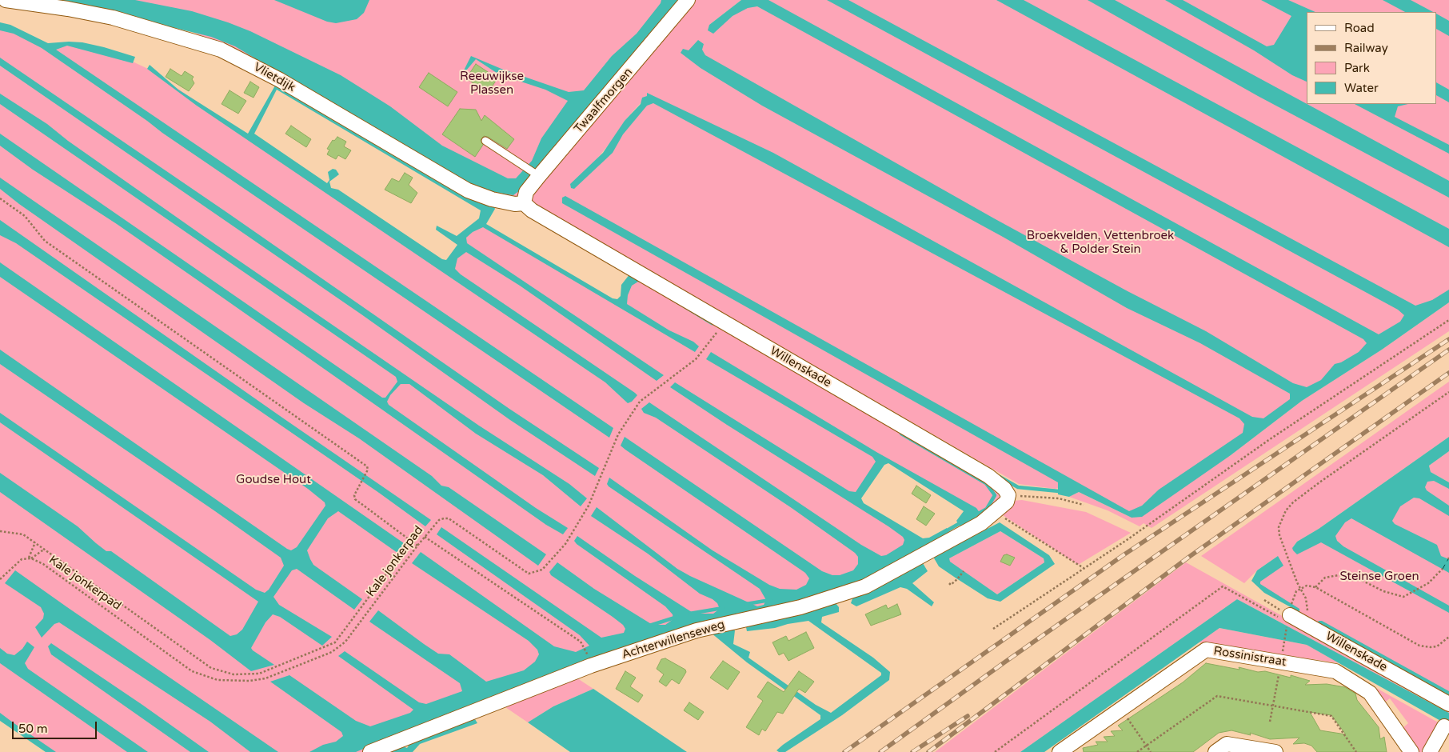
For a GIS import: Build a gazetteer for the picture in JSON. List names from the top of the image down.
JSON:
{
  "streets": {
    "street": [
      "Vlietdijk",
      "Twaalfmorgen",
      "Willenskade",
      "Achterwillenseweg",
      "Rossinistraat"
    ],
    "path": ["Kale jonkerpad"]
  },
  "crossings": [
    ["Vlietdijk", "Twaalfmorgen"],
    ["Vlietdijk", "Willenskade"],
    ["Twaalfmorgen", "Willenskade"],
    ["Willenskade", "Kale jonkerpad"],
    ["Willenskade", "Achterwillenseweg"]
  ],
  "parks": [
    "Reeuwijkse Plassen",
    "Broekvelden, Vettenbroek & Polder Stein",
    "Goudse Hout",
    "Steinse Groen"
  ],
  "legend": [
    "Road",
    "Railway",
    "Park",
    "Water"
  ],
  "scale_bar": "50 m"
}
